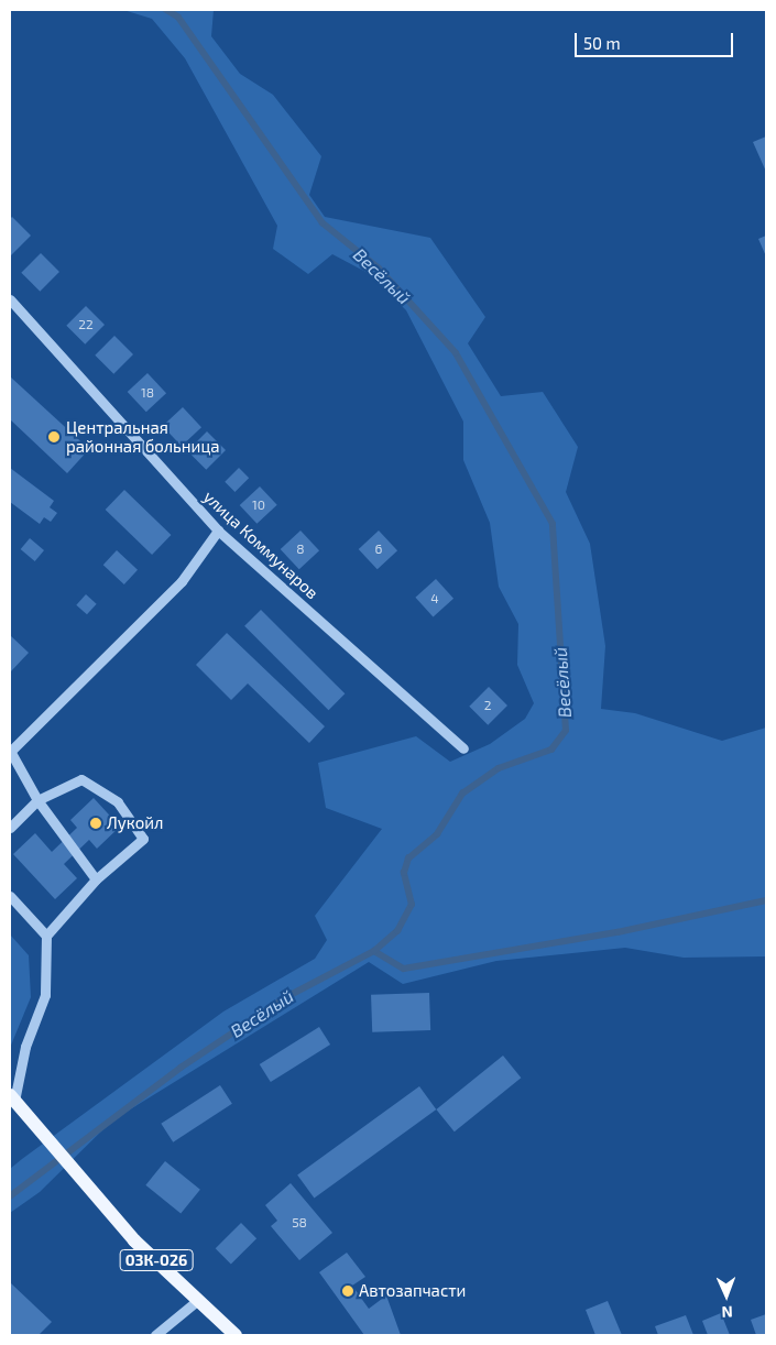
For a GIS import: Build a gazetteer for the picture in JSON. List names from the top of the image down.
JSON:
{
  "streets": {
    "main road": ["03К-026"],
    "street": ["улица Коммунаров"]
  },
  "water": ["Весёлый"],
  "places": ["Центральная районная больница", "Лукойл", "Автозапчасти"],
  "house_numbers": [
    "22",
    "18",
    "10",
    "8",
    "6",
    "4",
    "2",
    "58"
  ],
  "scale_bar": "50 m",
  "north": "bottom"
}
